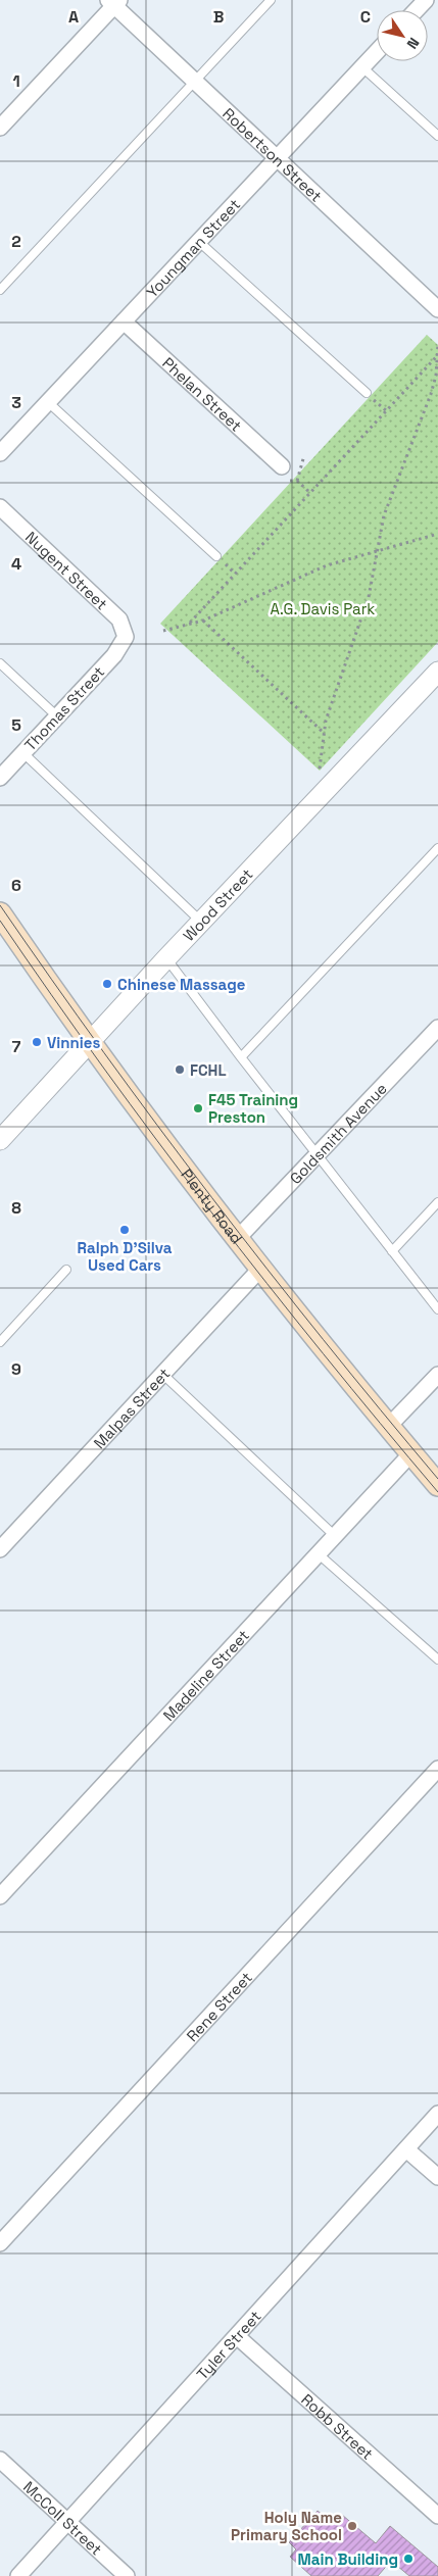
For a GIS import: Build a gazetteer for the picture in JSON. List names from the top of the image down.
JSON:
{
  "streets": {
    "main road": ["Plenty Road"],
    "street": [
      "Robertson Street",
      "Youngman Street",
      "Phelan Street",
      "Nugent Street",
      "Thomas Street",
      "Wood Street",
      "Goldsmith Avenue",
      "Malpas Street",
      "Madeline Street",
      "Rene Street",
      "Tyler Street",
      "Robb Street",
      "McColl Street"
    ]
  },
  "crossings": [
    ["Robertson Street", "Youngman Street"],
    ["Youngman Street", "Phelan Street"],
    ["Nugent Street", "Thomas Street"],
    ["Wood Street", "Plenty Road"],
    ["Goldsmith Avenue", "Plenty Road"],
    ["Plenty Road", "Malpas Street"],
    ["Plenty Road", "Madeline Street"],
    ["Tyler Street", "Robb Street"],
    ["Tyler Street", "McColl Street"]
  ],
  "parks": ["A.G. Davis Park"],
  "places": [
    "Chinese Massage",
    "Vinnies",
    "FCHL",
    "F45 Training Preston",
    "Ralph D'Silva Used Cars",
    "Holy Name Primary School",
    "Main Building"
  ],
  "north": "bottom right",
  "grid": {
    "columns": ["A", "B", "C"],
    "rows": [
      "1",
      "2",
      "3",
      "4",
      "5",
      "6",
      "7",
      "8",
      "9"
    ]
  }
}
